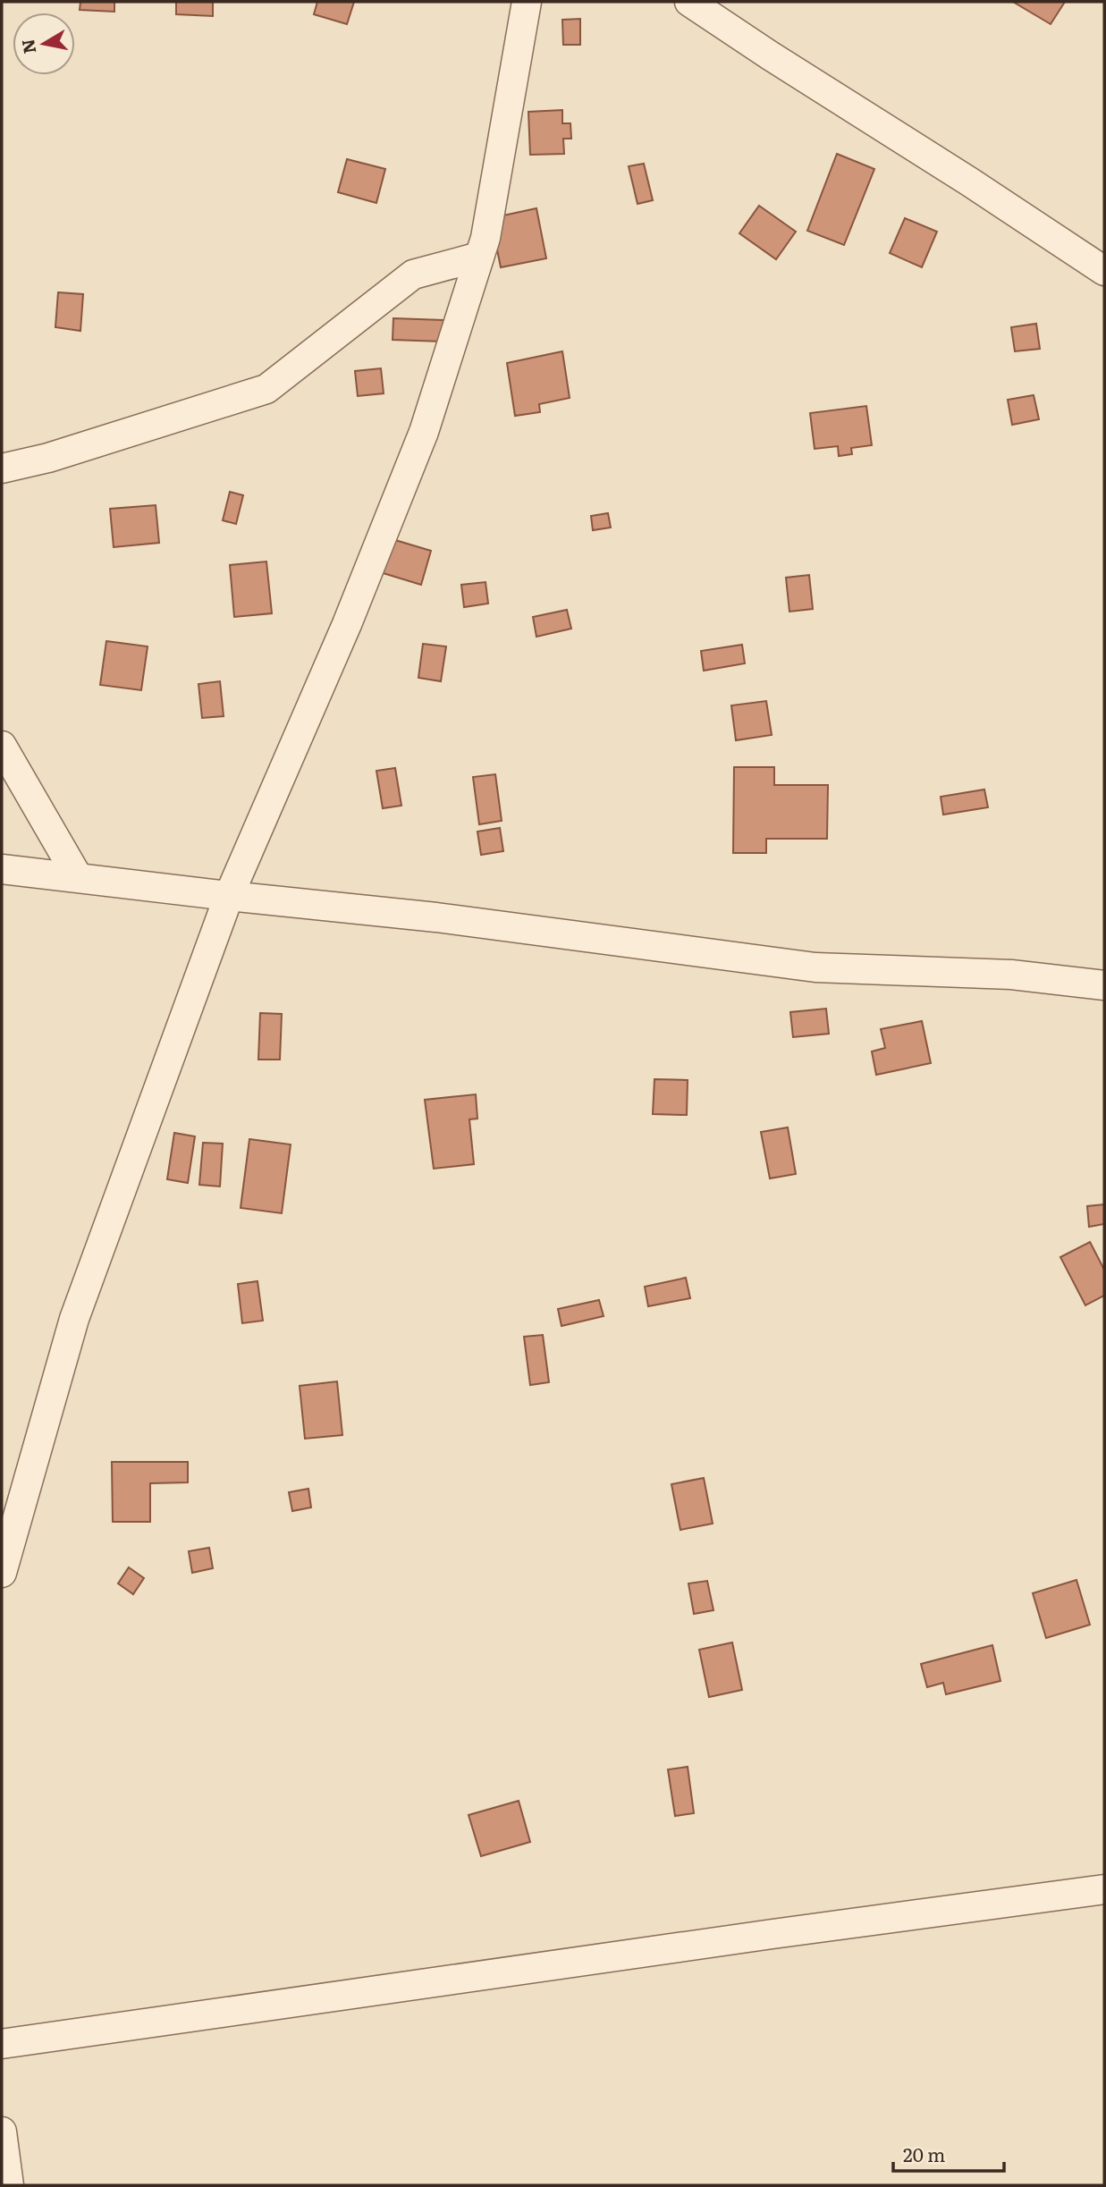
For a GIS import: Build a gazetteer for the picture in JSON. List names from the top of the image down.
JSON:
{
  "scale_bar": "20 m",
  "north": "left"
}
